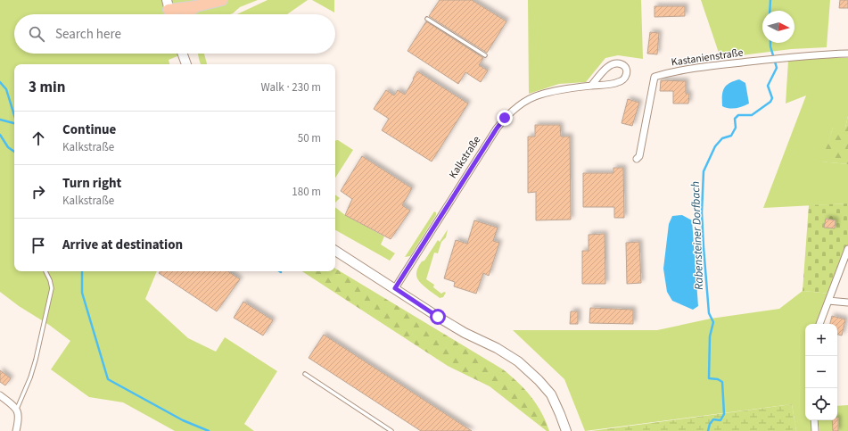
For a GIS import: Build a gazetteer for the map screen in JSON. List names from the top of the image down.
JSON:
{
  "streets": {
    "street": ["Kastanienstraße", "Kalkstraße"]
  },
  "water": ["Rabensteiner Dorfbach"],
  "north": "right",
  "page": {
    "search": "Search here",
    "heading": ["3 min", "Walk · 230 m"],
    "list": [
      ["Continue", "Kalkstraße", "50 m"],
      ["Turn right", "Kalkstraße", "180 m"],
      "Arrive at destination"
    ],
    "map_buttons": ["+", "−"]
  }
}
